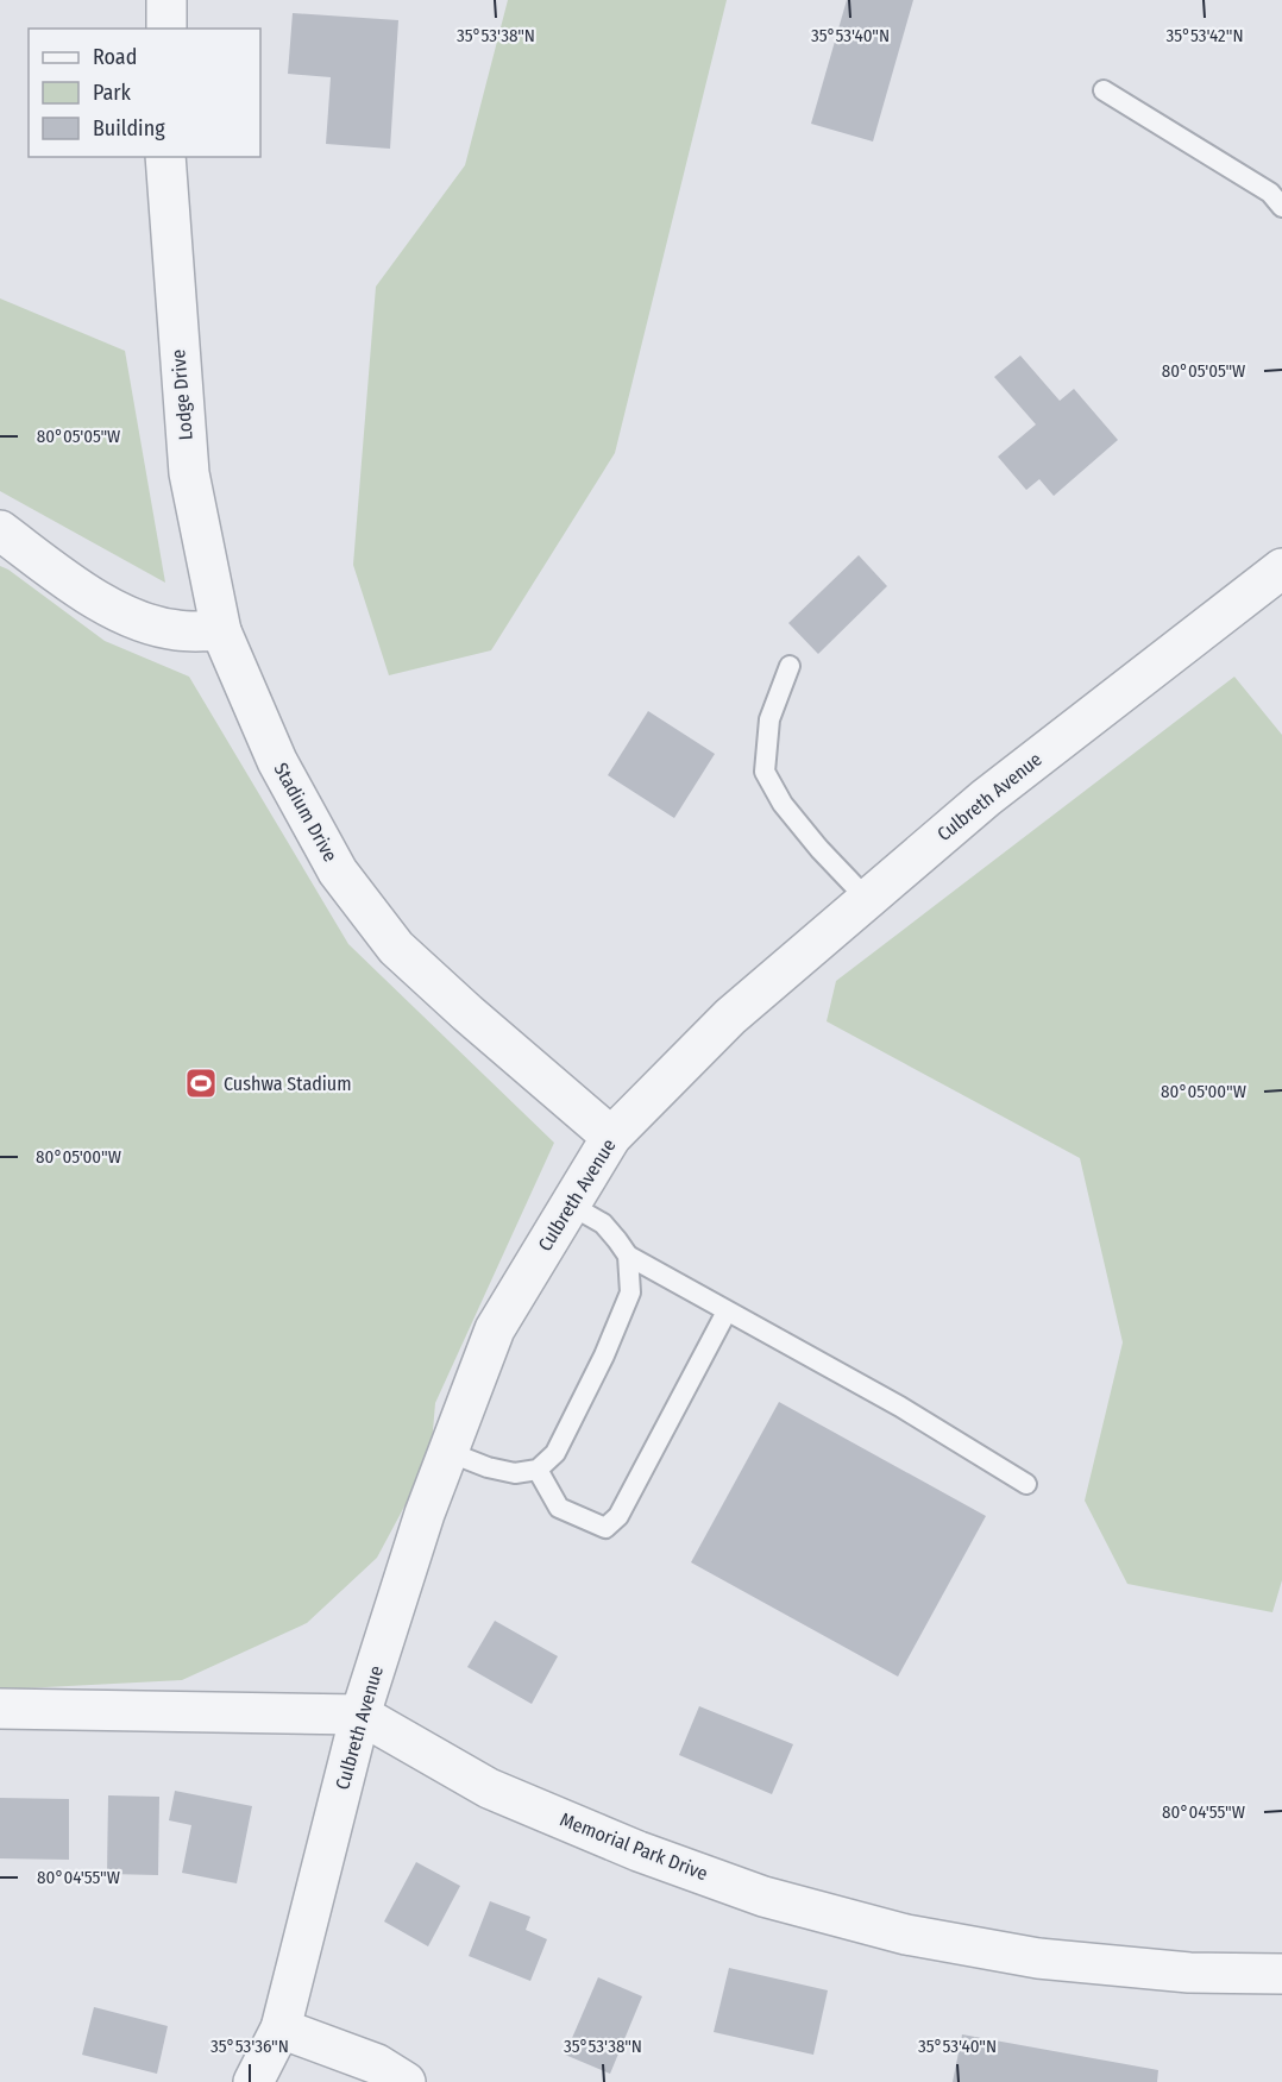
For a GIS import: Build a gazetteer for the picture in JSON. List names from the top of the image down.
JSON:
{
  "streets": {
    "street": [
      "Lodge Drive",
      "Culbreth Avenue",
      "Stadium Drive",
      "Memorial Park Drive"
    ]
  },
  "crossings": [
    ["Lodge Drive", "Stadium Drive"],
    ["Culbreth Avenue", "Stadium Drive"],
    ["Culbreth Avenue", "Memorial Park Drive"]
  ],
  "places": {
    "sports": ["Cushwa Stadium"]
  },
  "legend": ["Road", "Park", "Building"],
  "coordinates": [
    "35°53'38\"N",
    "35°53'40\"N",
    "35°53'42\"N",
    "80°05'05\"W",
    "80°05'00\"W",
    "80°04'55\"W",
    "35°53'36\"N"
  ]
}
